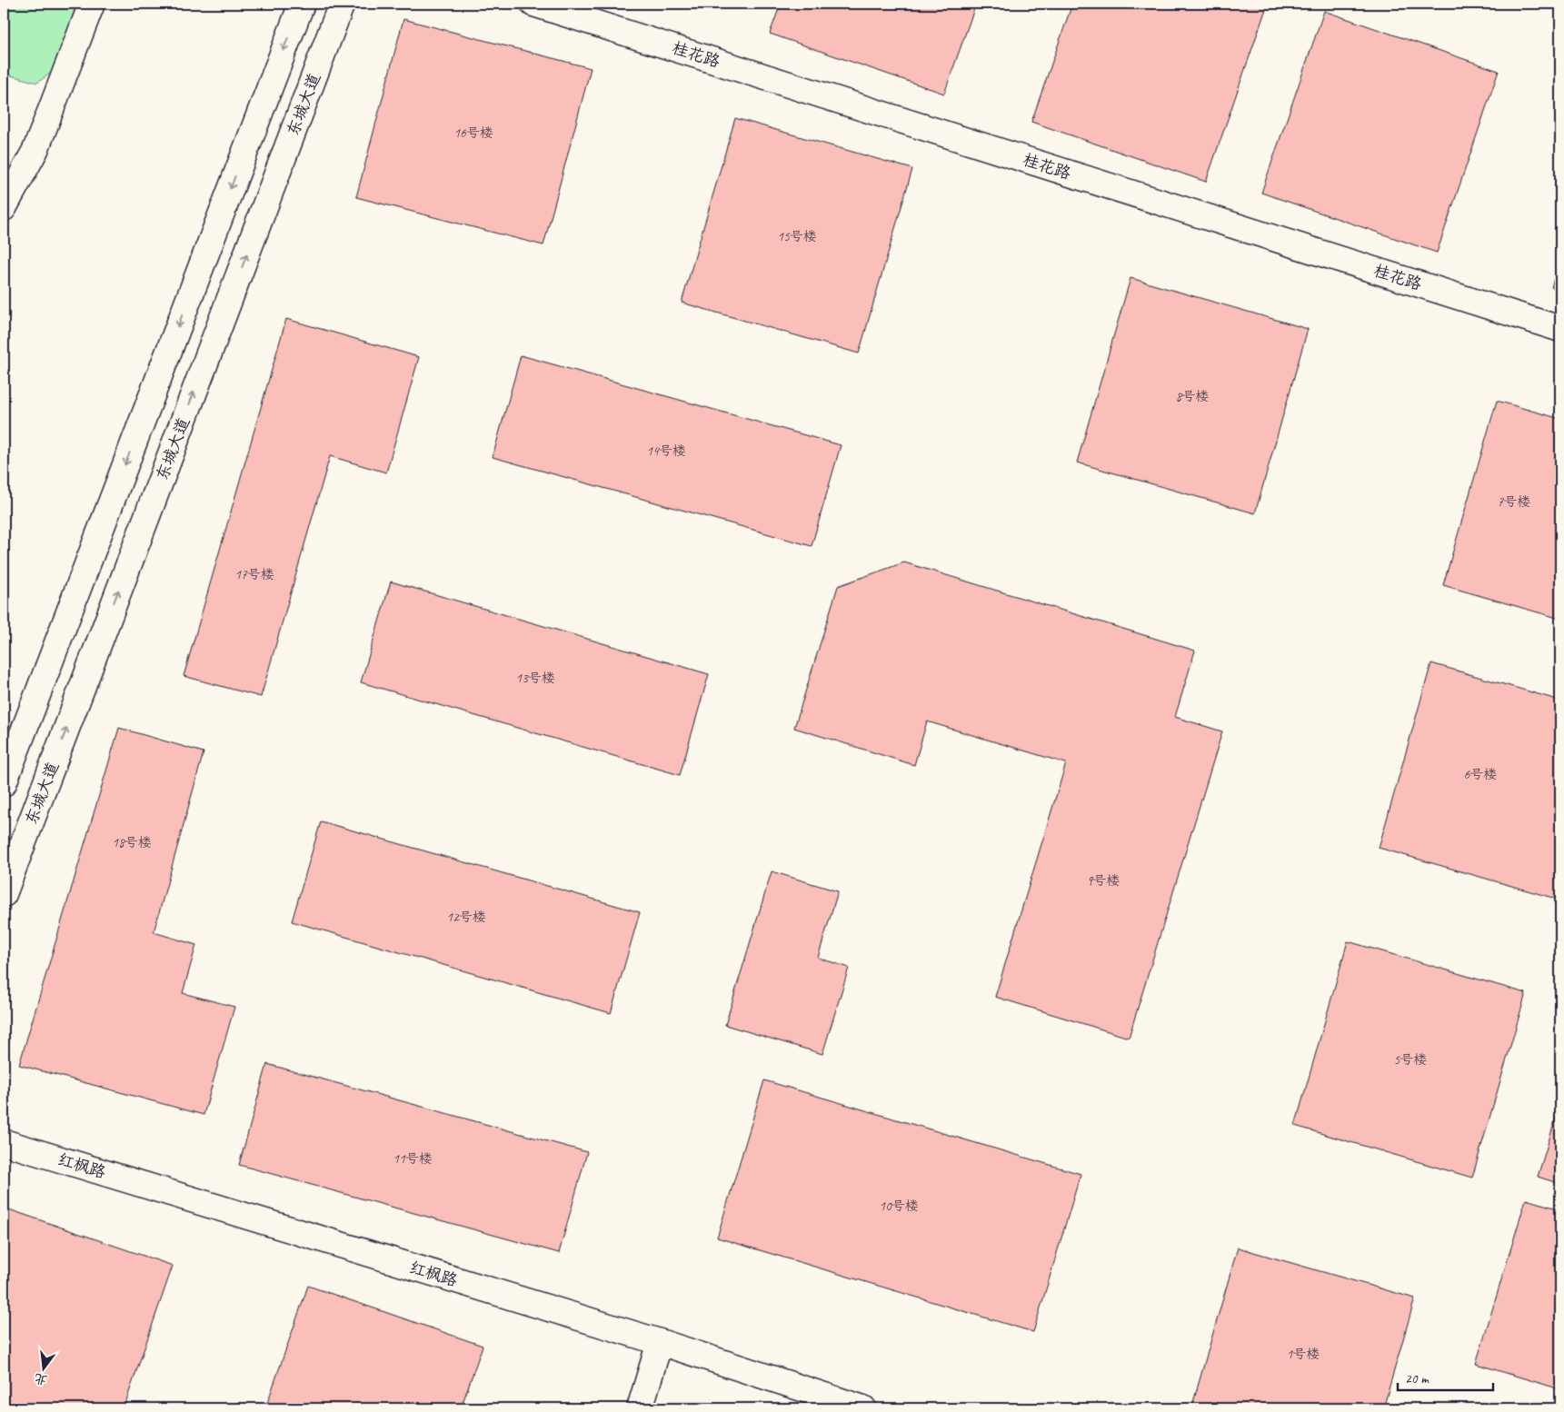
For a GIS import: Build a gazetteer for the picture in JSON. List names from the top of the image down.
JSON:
{
  "streets": {
    "street": ["桂花路", "东城大道", "红枫路"]
  },
  "house_numbers": [
    "16号楼",
    "15号楼",
    "8号楼",
    "14号楼",
    "7号楼",
    "17号楼",
    "13号楼",
    "6号楼",
    "18号楼",
    "9号楼",
    "12号楼",
    "5号楼",
    "11号楼",
    "10号楼",
    "1号楼"
  ],
  "scale_bar": "20 m",
  "north": "bottom"
}
